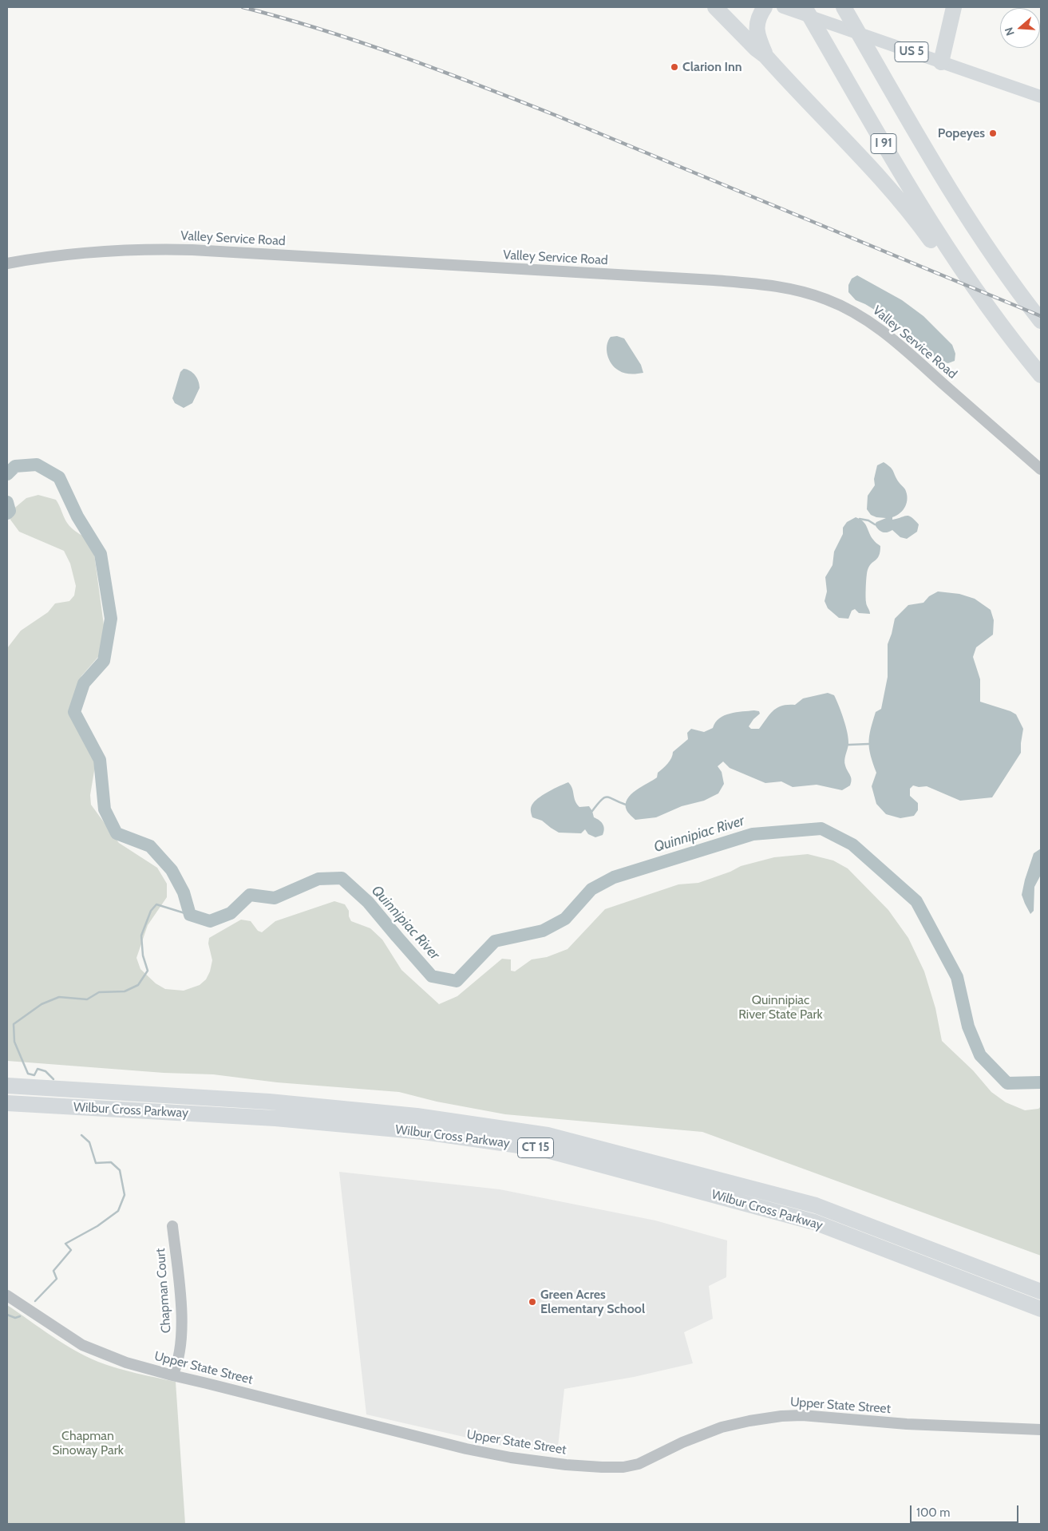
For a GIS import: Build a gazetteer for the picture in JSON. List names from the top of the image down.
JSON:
{
  "streets": {
    "highway": ["I 91", "Wilbur Cross Parkway", "CT 15"],
    "main road": ["US 5"],
    "street": ["Valley Service Road", "Chapman Court", "Upper State Street"]
  },
  "crossings": [
    ["Chapman Court", "Upper State Street"]
  ],
  "water": ["Quinnipiac River"],
  "parks": ["Quinnipiac River State Park", "Chapman Sinoway Park"],
  "places": ["Clarion Inn", "Popeyes", "Green Acres Elementary School"],
  "scale_bar": "100 m",
  "north": "left"
}
